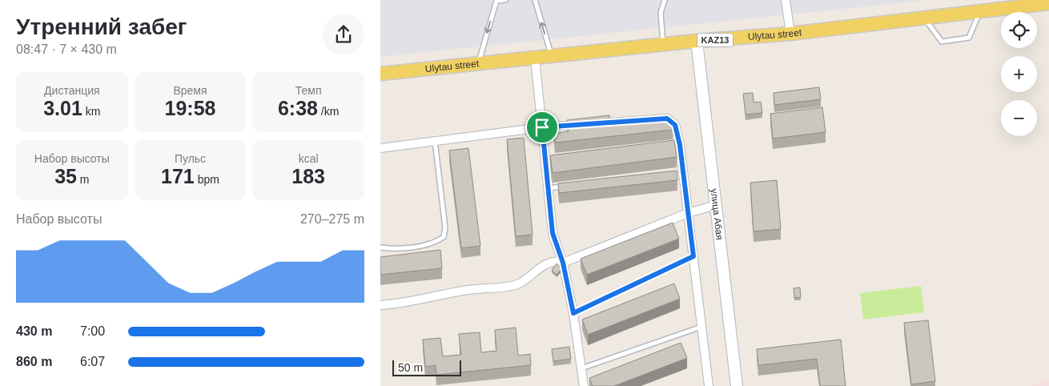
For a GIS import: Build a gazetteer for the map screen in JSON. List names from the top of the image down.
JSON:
{
  "streets": {
    "main road": ["Ulytau street", "KAZ13"],
    "street": ["улица Абая"]
  },
  "crossings": [
    ["Ulytau street", "улица Абая"]
  ],
  "scale_bar": "50 m",
  "page": {
    "heading": ["Утренний забег", "08:47 · 7 × 430 m"],
    "map_buttons": ["+", "−"],
    "stats": [
      ["Дистанция", "3.01 km"],
      ["Время", "19:58"],
      ["Темп", "6:38 /km"],
      ["Набор высоты", "35 m"],
      ["Пульс", "171 bpm"],
      ["kcal", "183"]
    ],
    "chart": ["Набор высоты", "270–275 m"],
    "list": [
      {
        "name": "430 m",
        "note": "7:00"
      },
      {
        "name": "860 m",
        "note": "6:07"
      }
    ],
    "scale": "50 m"
  }
}
